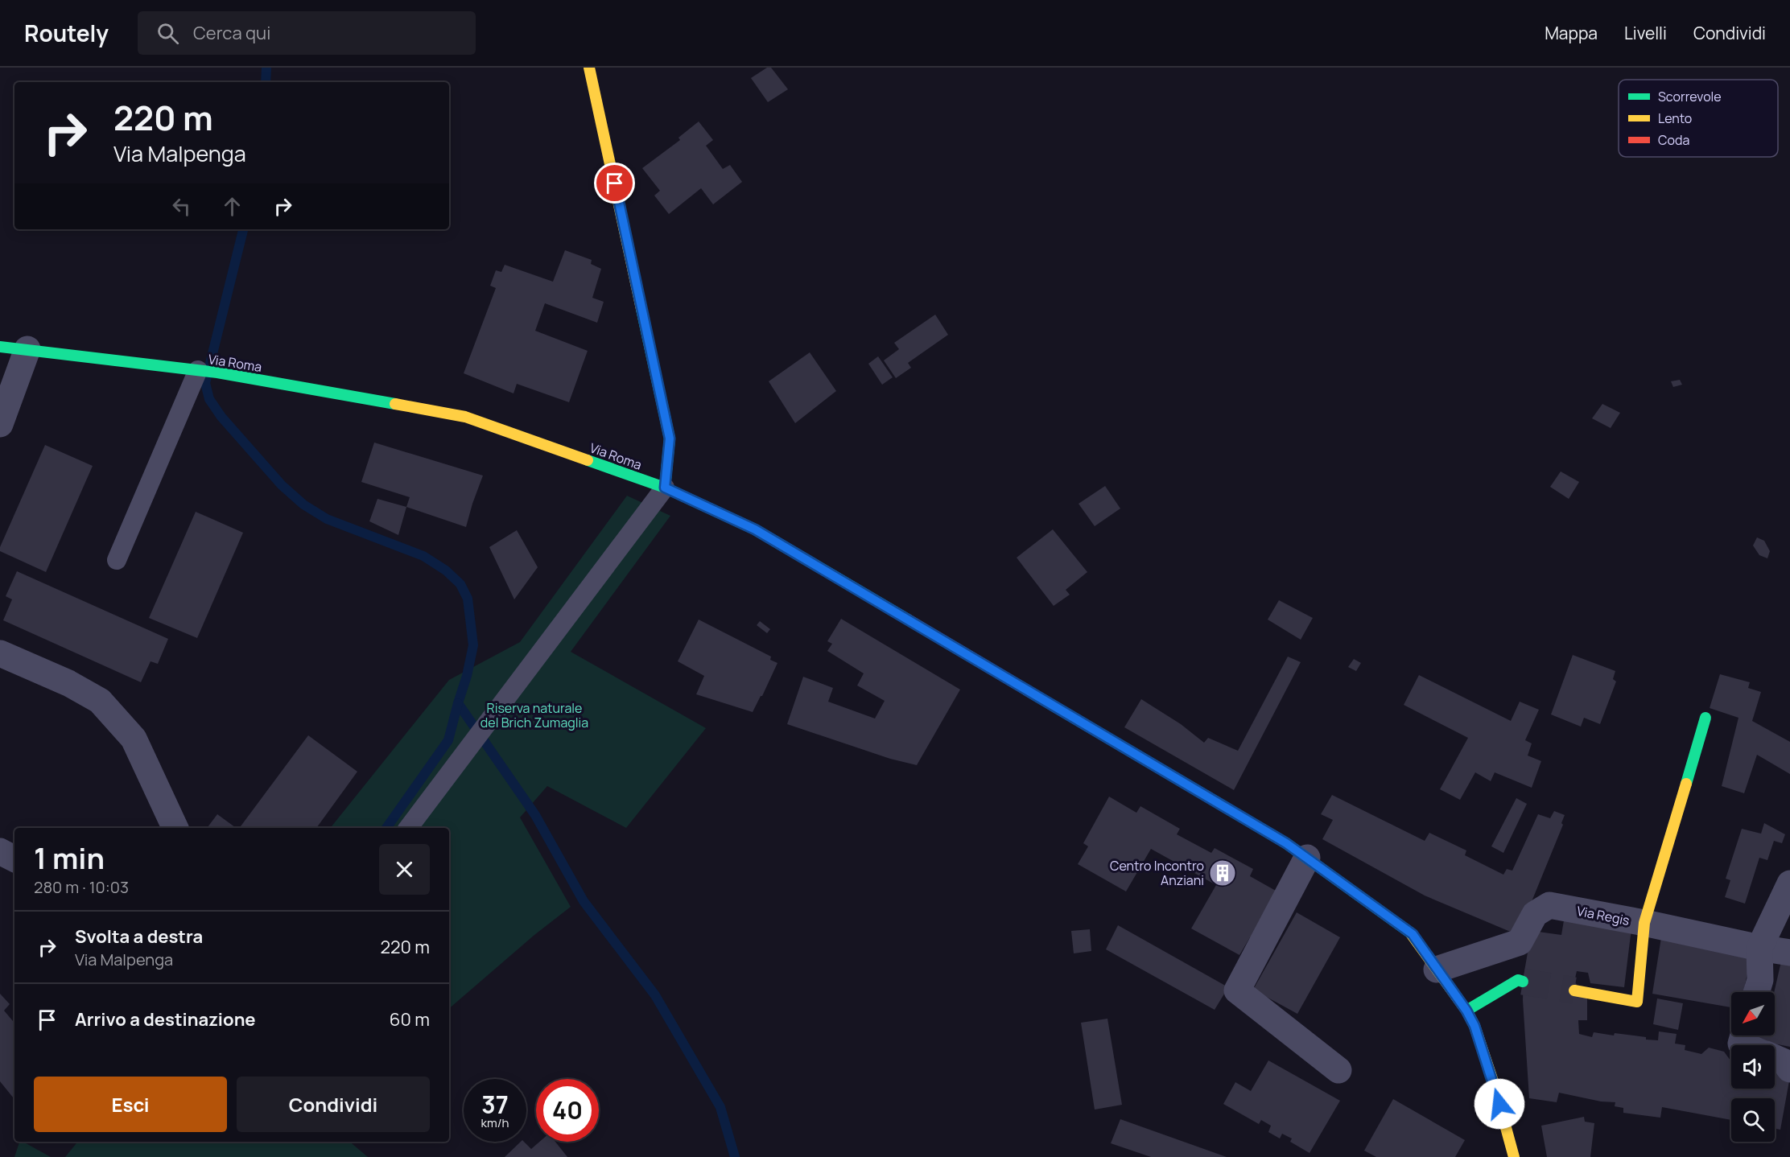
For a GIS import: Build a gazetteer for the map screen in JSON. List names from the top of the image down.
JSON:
{
  "streets": {
    "street": ["Via Roma", "Via Regis"]
  },
  "crossings": [
    ["Via Roma", "Via Regis"]
  ],
  "parks": ["Riserva naturale del Brich Zumaglia"],
  "places": {
    "building": ["Centro Incontro Anziani"]
  },
  "legend": ["Scorrevole", "Lento", "Coda"],
  "north": "bottom left",
  "page": {
    "header": "Routely",
    "search": "Cerca qui",
    "nav": ["Mappa", "Livelli", "Condividi"],
    "turn": ["220 m", "Via Malpenga"],
    "heading": ["1 min", "280 m · 10:03"],
    "list": [
      {
        "name": "Svolta a destra",
        "note": "Via Malpenga",
        "value": "220 m"
      },
      {
        "name": "Arrivo a destinazione",
        "value": "60 m"
      }
    ],
    "buttons": ["Esci", "Condividi"],
    "speed": "37 km/h",
    "limit": "40"
  }
}
